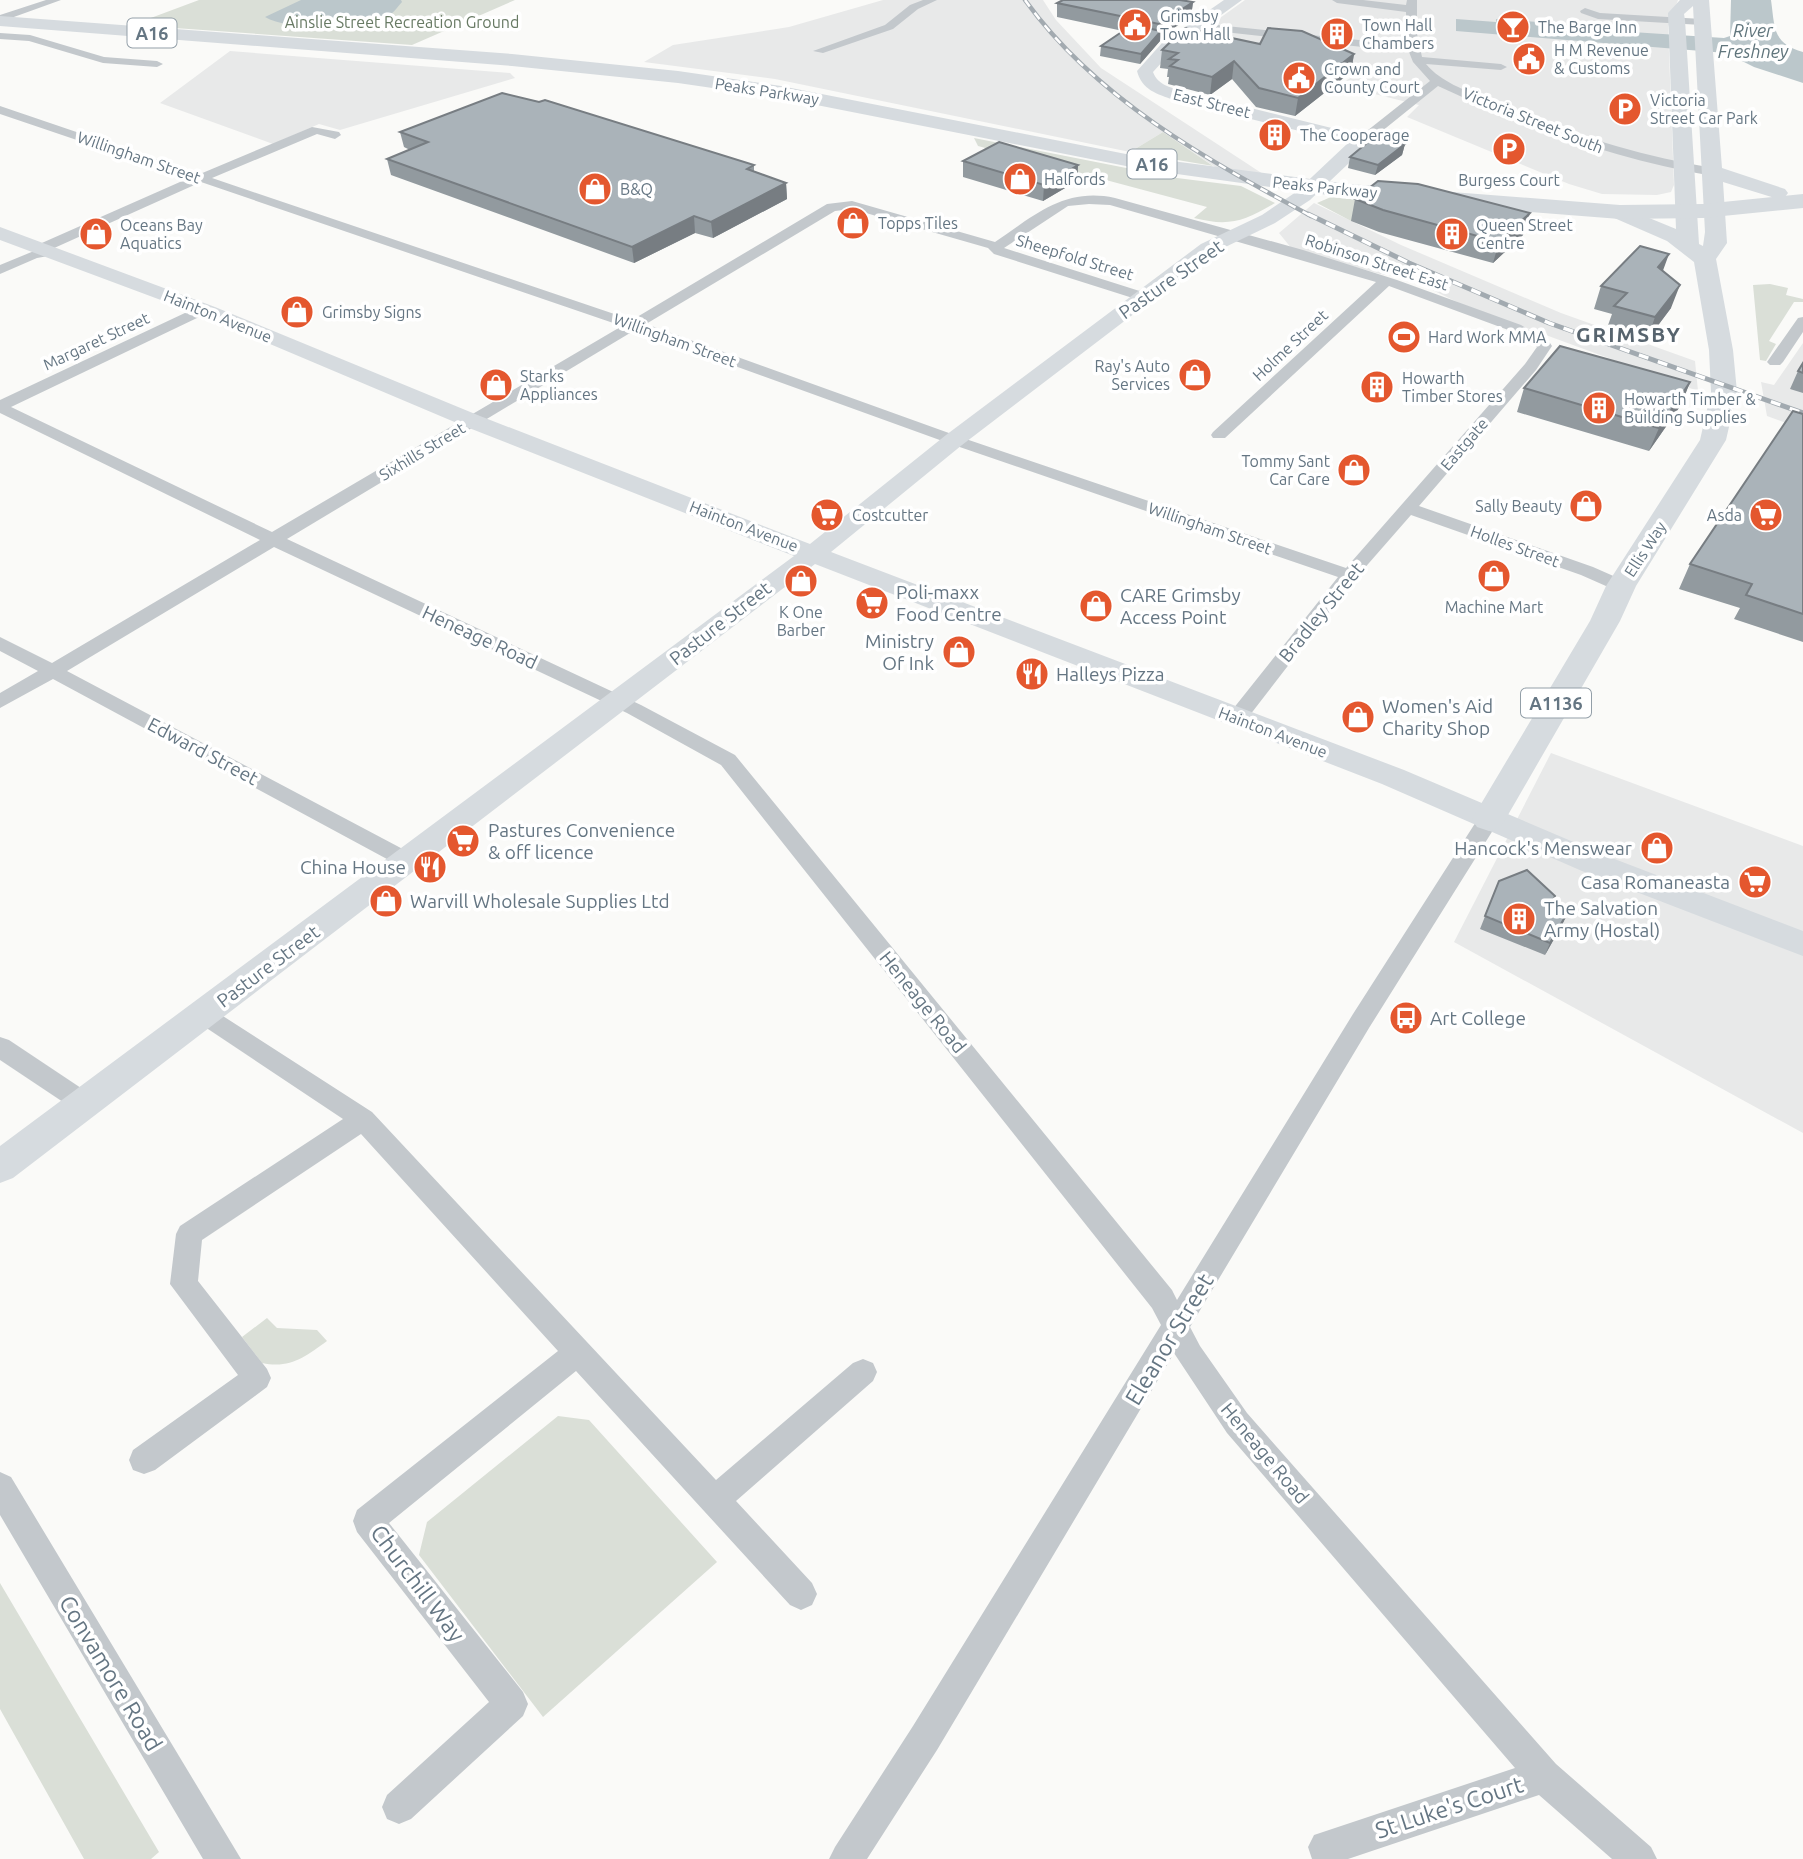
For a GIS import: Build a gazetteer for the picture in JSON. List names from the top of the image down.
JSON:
{
  "streets": {
    "highway": ["A16", "Peaks Parkway", "Victoria Street South"],
    "main road": ["Ellis Way", "A1136"],
    "street": [
      "East Street",
      "Willingham Street",
      "Sheepfold Street",
      "Robinson Street East",
      "Pasture Street",
      "Hainton Avenue",
      "Margaret Street",
      "Holme Street",
      "Eastgate",
      "Sixhills Street",
      "Holles Street",
      "Bradley Street",
      "Heneage Road",
      "Edward Street",
      "Eleanor Street",
      "Churchill Way",
      "Convamore Road",
      "St Luke's Court"
    ]
  },
  "crossings": [
    ["Peaks Parkway", "Victoria Street South"],
    ["Peaks Parkway", "Ellis Way"],
    ["East Street", "Pasture Street"],
    ["Victoria Street South", "Pasture Street"],
    ["Victoria Street South", "Ellis Way"],
    ["Victoria Street South", "A1136"],
    ["Willingham Street", "Pasture Street"],
    ["Willingham Street", "Sixhills Street"],
    ["Willingham Street", "Bradley Street"],
    ["Sheepfold Street", "Robinson Street East"],
    ["Sheepfold Street", "Pasture Street"],
    ["Sheepfold Street", "Sixhills Street"],
    ["Robinson Street East", "Pasture Street"],
    ["Robinson Street East", "Holme Street"],
    ["Robinson Street East", "Eastgate"],
    ["Pasture Street", "Hainton Avenue"],
    ["Pasture Street", "Heneage Road"],
    ["Pasture Street", "Edward Street"],
    ["Hainton Avenue", "Margaret Street"],
    ["Hainton Avenue", "Sixhills Street"],
    ["Hainton Avenue", "Ellis Way"],
    ["Hainton Avenue", "Bradley Street"],
    ["Hainton Avenue", "Eleanor Street"],
    ["Margaret Street", "Heneage Road"],
    ["Eastgate", "Holles Street"],
    ["Eastgate", "Bradley Street"],
    ["Sixhills Street", "Heneage Road"],
    ["Sixhills Street", "Edward Street"],
    ["Holles Street", "Ellis Way"],
    ["Holles Street", "Bradley Street"],
    ["Ellis Way", "A1136"],
    ["Ellis Way", "Eleanor Street"],
    ["Heneage Road", "Eleanor Street"],
    ["Heneage Road", "St Luke's Court"]
  ],
  "districts": ["GRIMSBY"],
  "water": ["River Freshney"],
  "parks": ["Ainslie Street Recreation Ground"],
  "places": {
    "public building": ["Grimsby Town Hall", "H M Revenue & Customs", "Crown and County Court"],
    "bar": ["The Barge Inn"],
    "building": [
      "Town Hall Chambers",
      "The Cooperage",
      "Queen Street Centre",
      "Howarth Timber Stores",
      "Howarth Timber & Building Supplies",
      "The Salvation Army (Hostal)"
    ],
    "parking": ["Victoria Street Car Park", "Burgess Court"],
    "shop": [
      "Halfords",
      "B&Q",
      "Topps Tiles",
      "Oceans Bay Aquatics",
      "Grimsby Signs",
      "Ray's Auto Services",
      "Starks Appliances",
      "Tommy Sant Car Care",
      "Sally Beauty",
      "Machine Mart",
      "K One Barber",
      "CARE Grimsby Access Point",
      "Ministry Of Ink",
      "Women's Aid Charity Shop",
      "Hancock's Menswear",
      "Warvill Wholesale Supplies Ltd"
    ],
    "sports": ["Hard Work MMA"],
    "supermarket": [
      "Costcutter",
      "Asda",
      "Poli-maxx Food Centre",
      "Pastures Convenience & off licence",
      "Casa Romaneasta"
    ],
    "restaurant": ["Halleys Pizza", "China House"],
    "bus stop": ["Art College"]
  }
}
